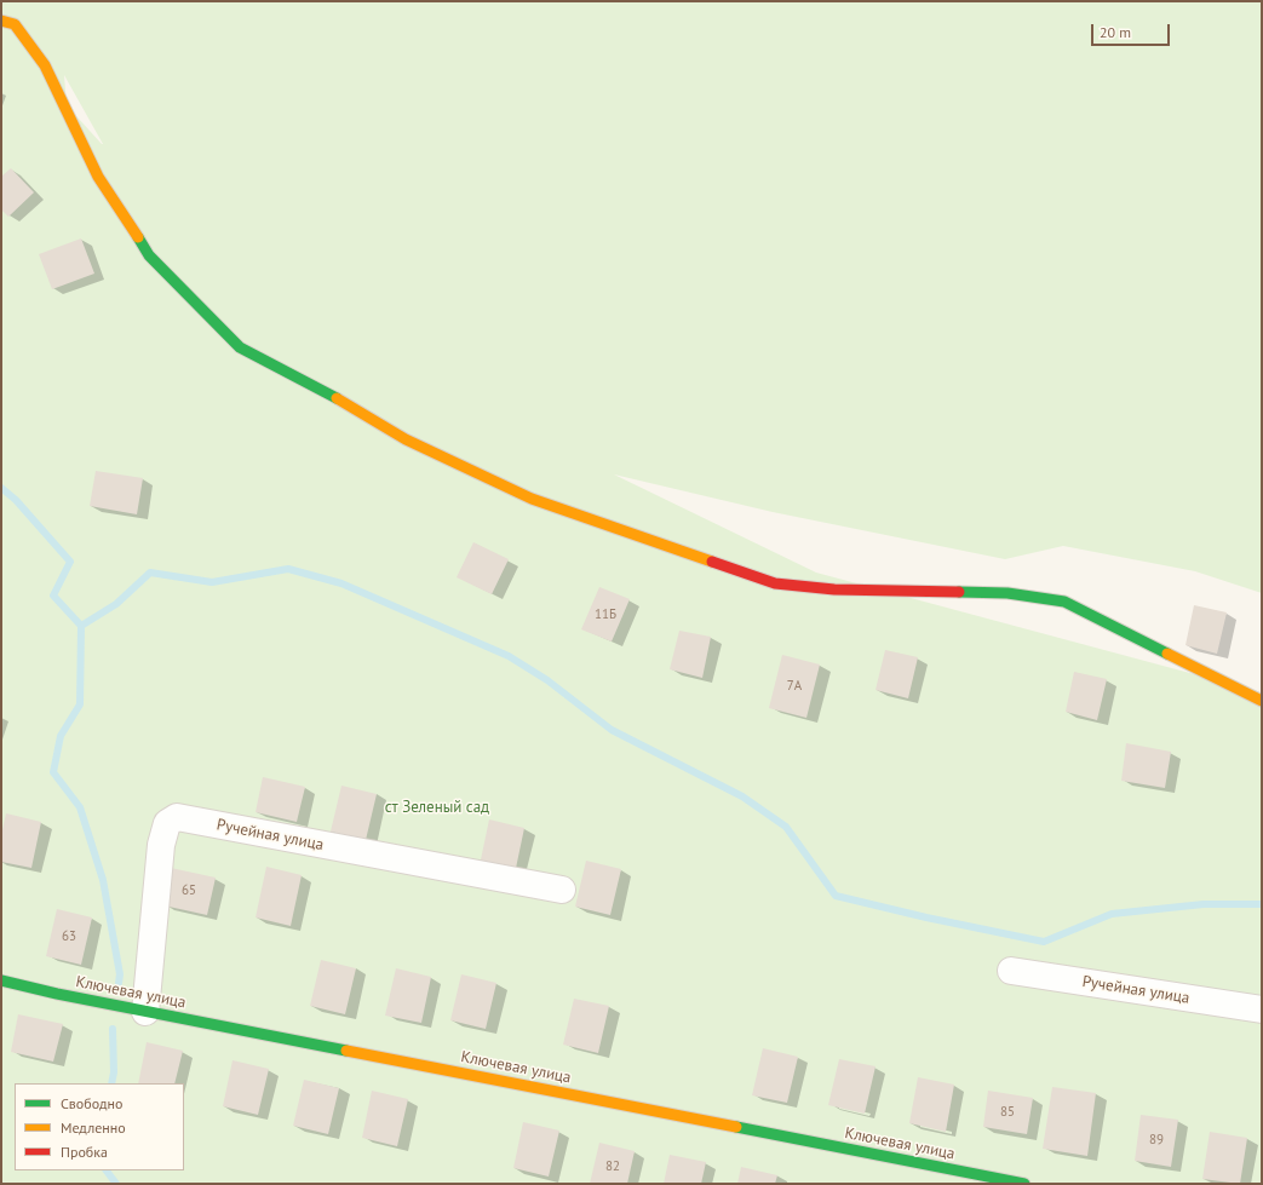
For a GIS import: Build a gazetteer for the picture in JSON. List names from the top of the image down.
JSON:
{
  "streets": {
    "street": ["Ручейная улица", "Ключевая улица"]
  },
  "crossings": [
    ["Ручейная улица", "Ключевая улица"]
  ],
  "parks": ["ст Зеленый сад"],
  "house_numbers": [
    "11Б",
    "7А",
    "65",
    "63",
    "85",
    "89",
    "82"
  ],
  "legend": ["Свободно", "Медленно", "Пробка"],
  "scale_bar": "20 m"
}
